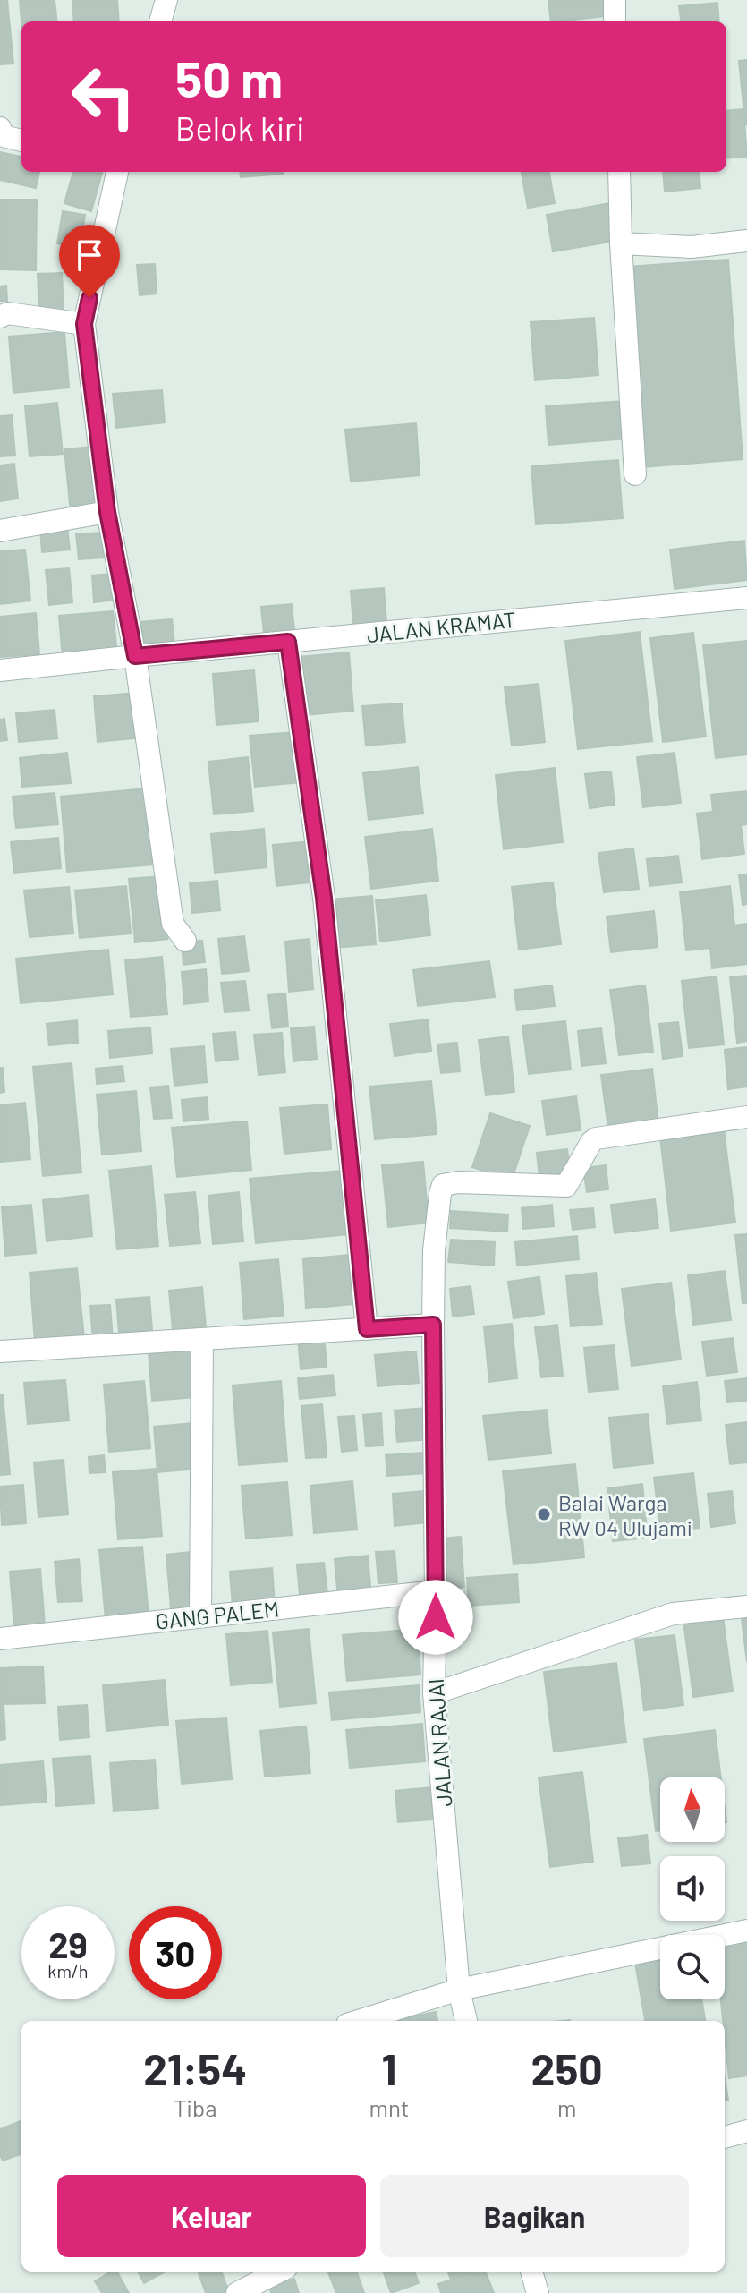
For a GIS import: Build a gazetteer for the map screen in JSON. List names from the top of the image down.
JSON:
{
  "streets": {
    "street": ["JALAN KRAMAT", "GANG PALEM", "JALAN RAJAI"]
  },
  "crossings": [
    ["GANG PALEM", "JALAN RAJAI"]
  ],
  "places": ["Balai Warga RW 04 Ulujami"],
  "north": "top",
  "page": {
    "turn": ["50 m", "Belok kiri"],
    "speed": "29 km/h",
    "limit": "30",
    "eta": [
      "21:54",
      "Tiba",
      "1",
      "mnt",
      "250",
      "m"
    ],
    "buttons": ["Keluar", "Bagikan"]
  }
}
